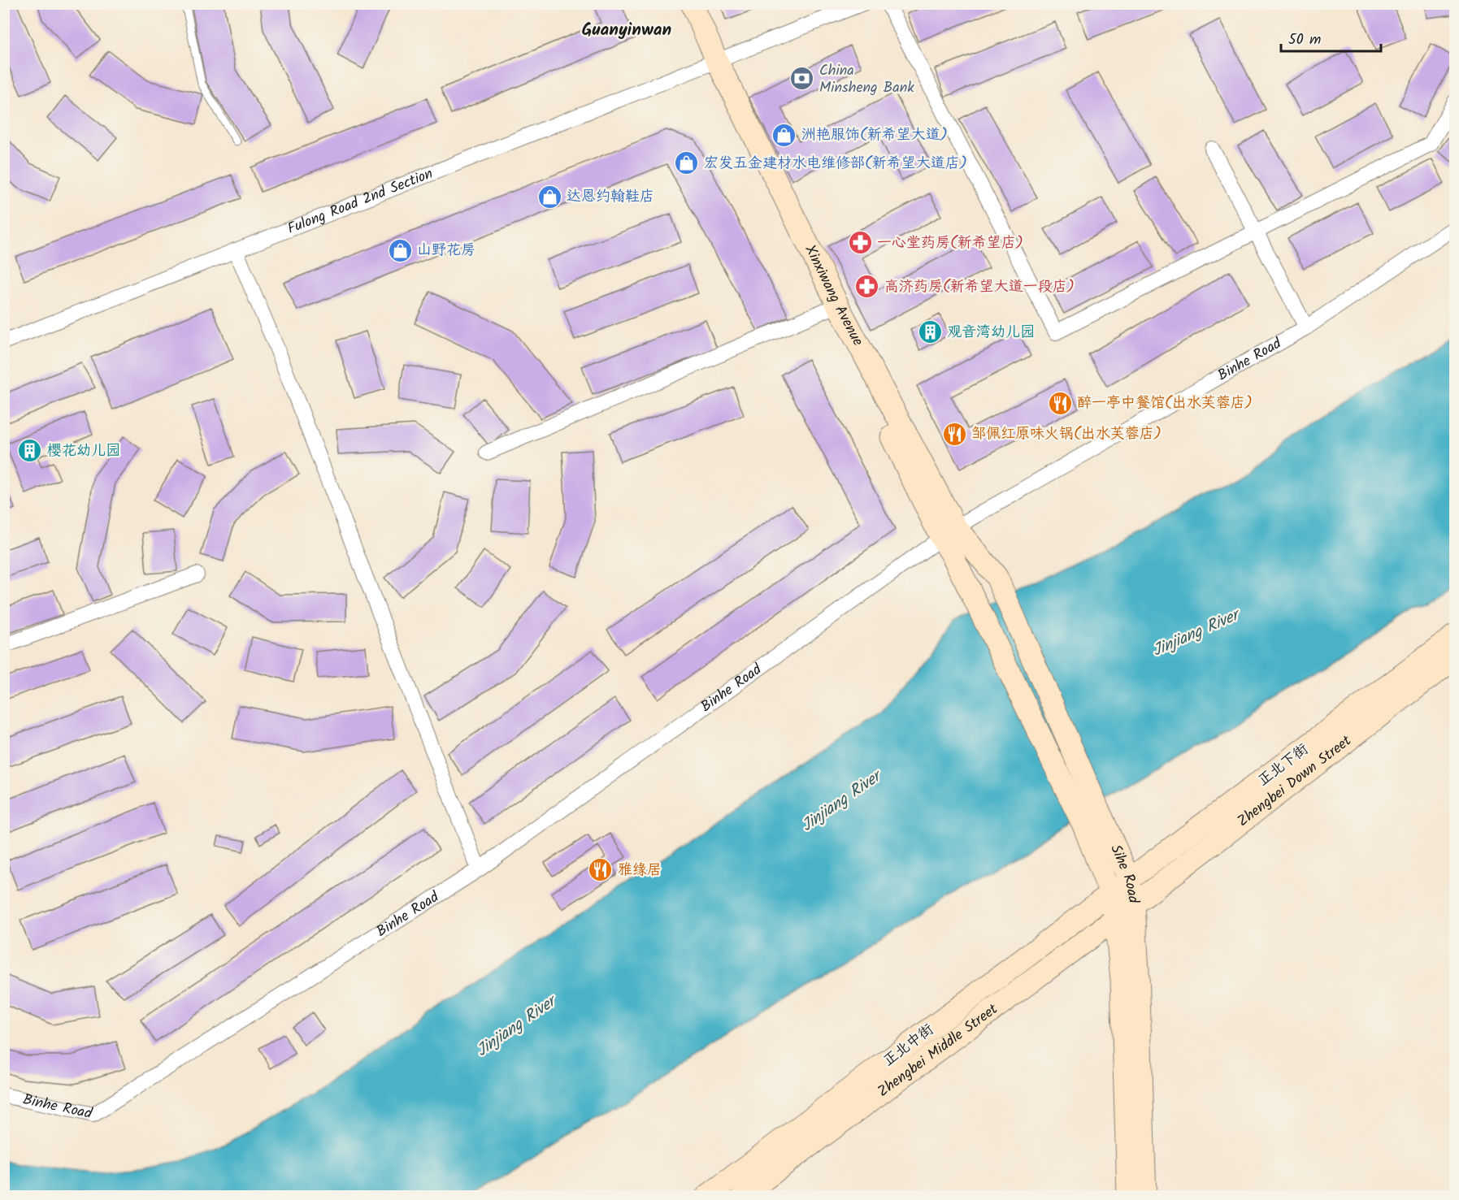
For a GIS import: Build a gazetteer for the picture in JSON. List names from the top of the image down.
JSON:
{
  "streets": {
    "street": [
      "Fulong Road 2nd Section",
      "Xinxiwang Avenue",
      "Binhe Road",
      "正北下街",
      "Zhengbei Down Street",
      "Sihe Road",
      "正北中街",
      "Zhengbei Middle Street"
    ]
  },
  "crossings": [
    ["Fulong Road 2nd Section", "Xinxiwang Avenue"],
    ["Xinxiwang Avenue", "Binhe Road"],
    ["Xinxiwang Avenue", "Sihe Road"],
    ["Binhe Road", "Sihe Road"],
    ["正北下街", "Sihe Road"],
    ["正北下街", "正北中街"],
    ["Zhengbei Down Street", "Sihe Road"],
    ["Zhengbei Down Street", "Zhengbei Middle Street"],
    ["Sihe Road", "正北中街"],
    ["Sihe Road", "Zhengbei Middle Street"]
  ],
  "districts": ["Guanyinwan"],
  "water": ["Jinjiang River"],
  "places": {
    "bank": ["China Minsheng Bank"],
    "shop": [
      "洲艳服饰(新希望大道)",
      "宏发五金建材水电维修部(新希望大道店)",
      "达恩约翰鞋店",
      "山野花房"
    ],
    "pharmacy": ["一心堂药房(新希望店)", "高济药房(新希望大道一段店)"],
    "building": ["观音湾幼儿园", "樱花幼儿园"],
    "restaurant": ["醉一亭中餐馆(出水芙蓉店)", "邹佩红原味火锅(出水芙蓉店)", "雅缘居"]
  },
  "scale_bar": "50 m"
}
